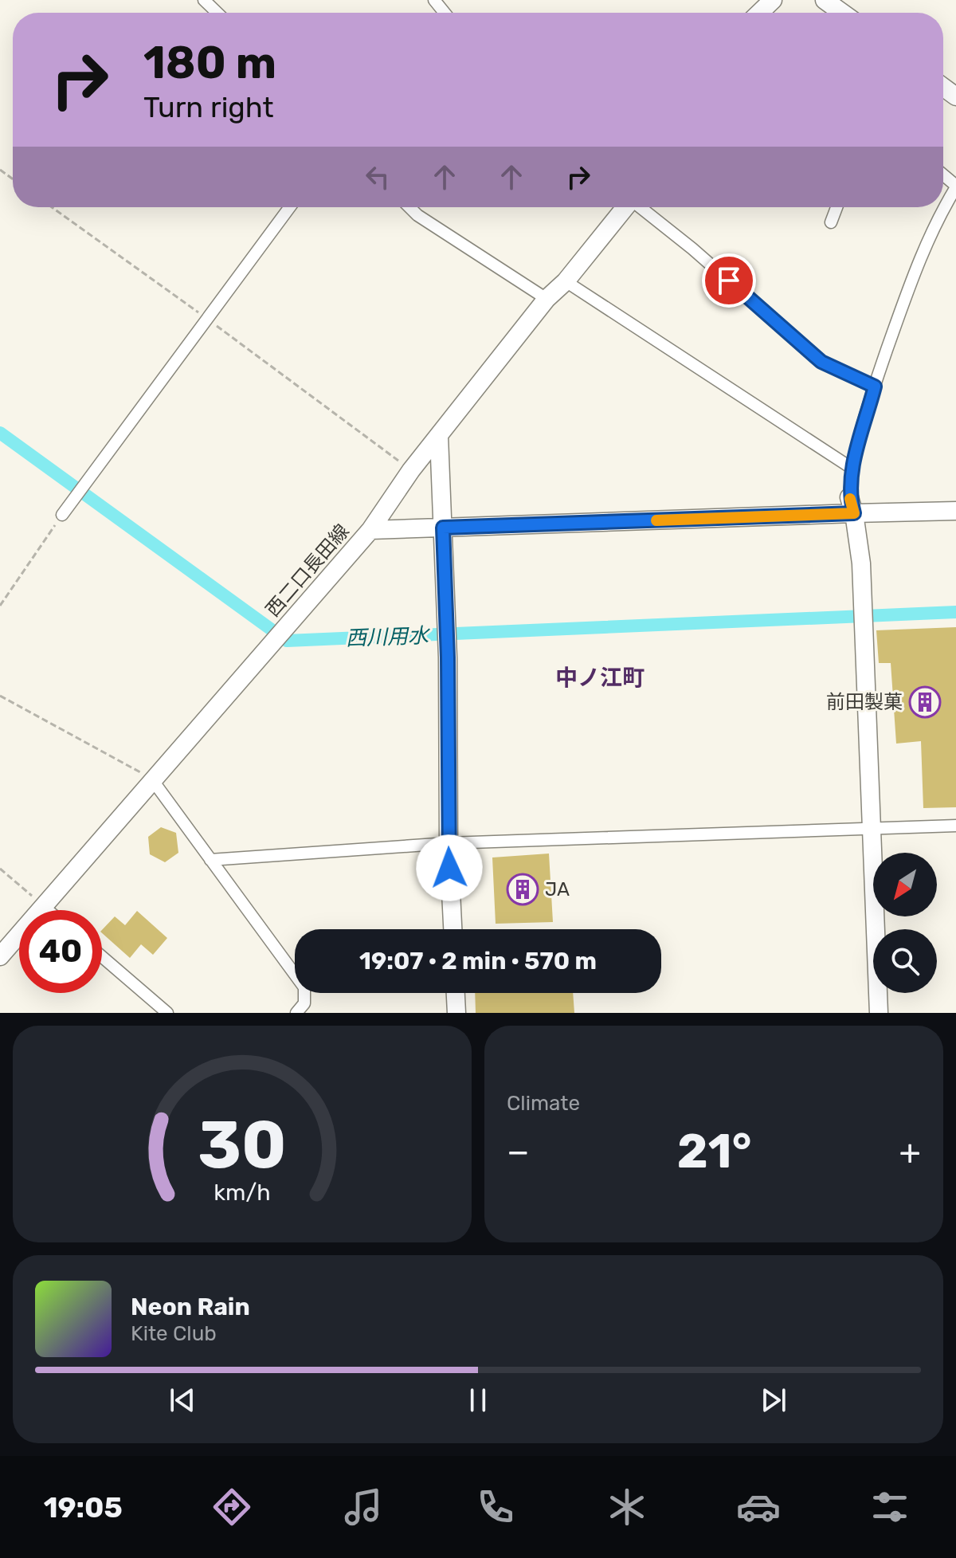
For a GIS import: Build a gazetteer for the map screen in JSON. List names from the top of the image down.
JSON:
{
  "streets": {
    "street": ["西二口長田線"]
  },
  "districts": ["中ノ江町"],
  "water": ["西川用水"],
  "places": {
    "building": ["前田製菓", "JA"]
  },
  "north": "bottom left",
  "page": {
    "turn": ["180 m", "Turn right"],
    "limit": "40",
    "trip": "19:07 · 2 min · 570 m",
    "tile": "Climate",
    "heat": ["−", "21°", "+"],
    "song": ["Neon Rain", "Kite Club"],
    "tabs": "19:05",
    "gauge": ["30", "km/h"]
  }
}
